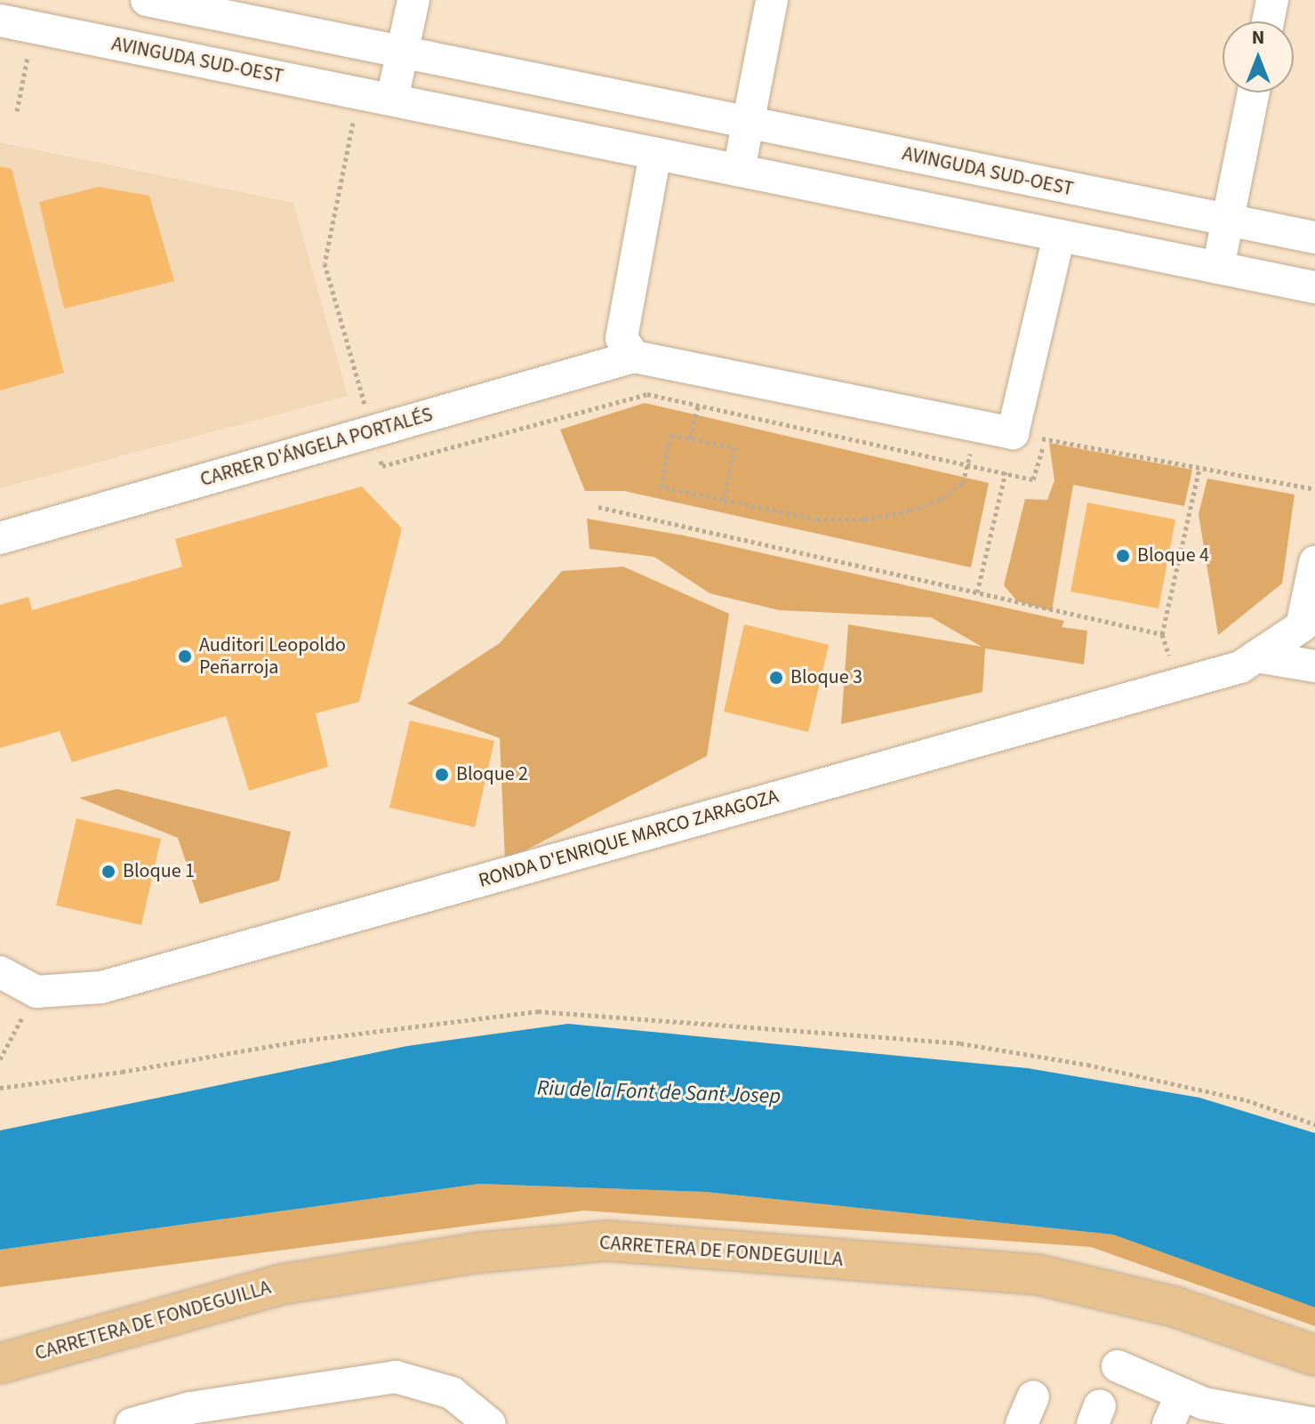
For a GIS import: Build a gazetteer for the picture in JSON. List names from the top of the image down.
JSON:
{
  "streets": {
    "main road": ["CARRETERA DE FONDEGUILLA"],
    "street": ["AVINGUDA SUD-OEST", "CARRER D'ÁNGELA PORTALÉS", "RONDA D'ENRIQUE MARCO ZARAGOZA"]
  },
  "water": ["Riu de la Font de Sant Josep"],
  "places": [
    "Bloque 4",
    "Auditori Leopoldo Peñarroja",
    "Bloque 3",
    "Bloque 2",
    "Bloque 1"
  ],
  "north": "top"
}
